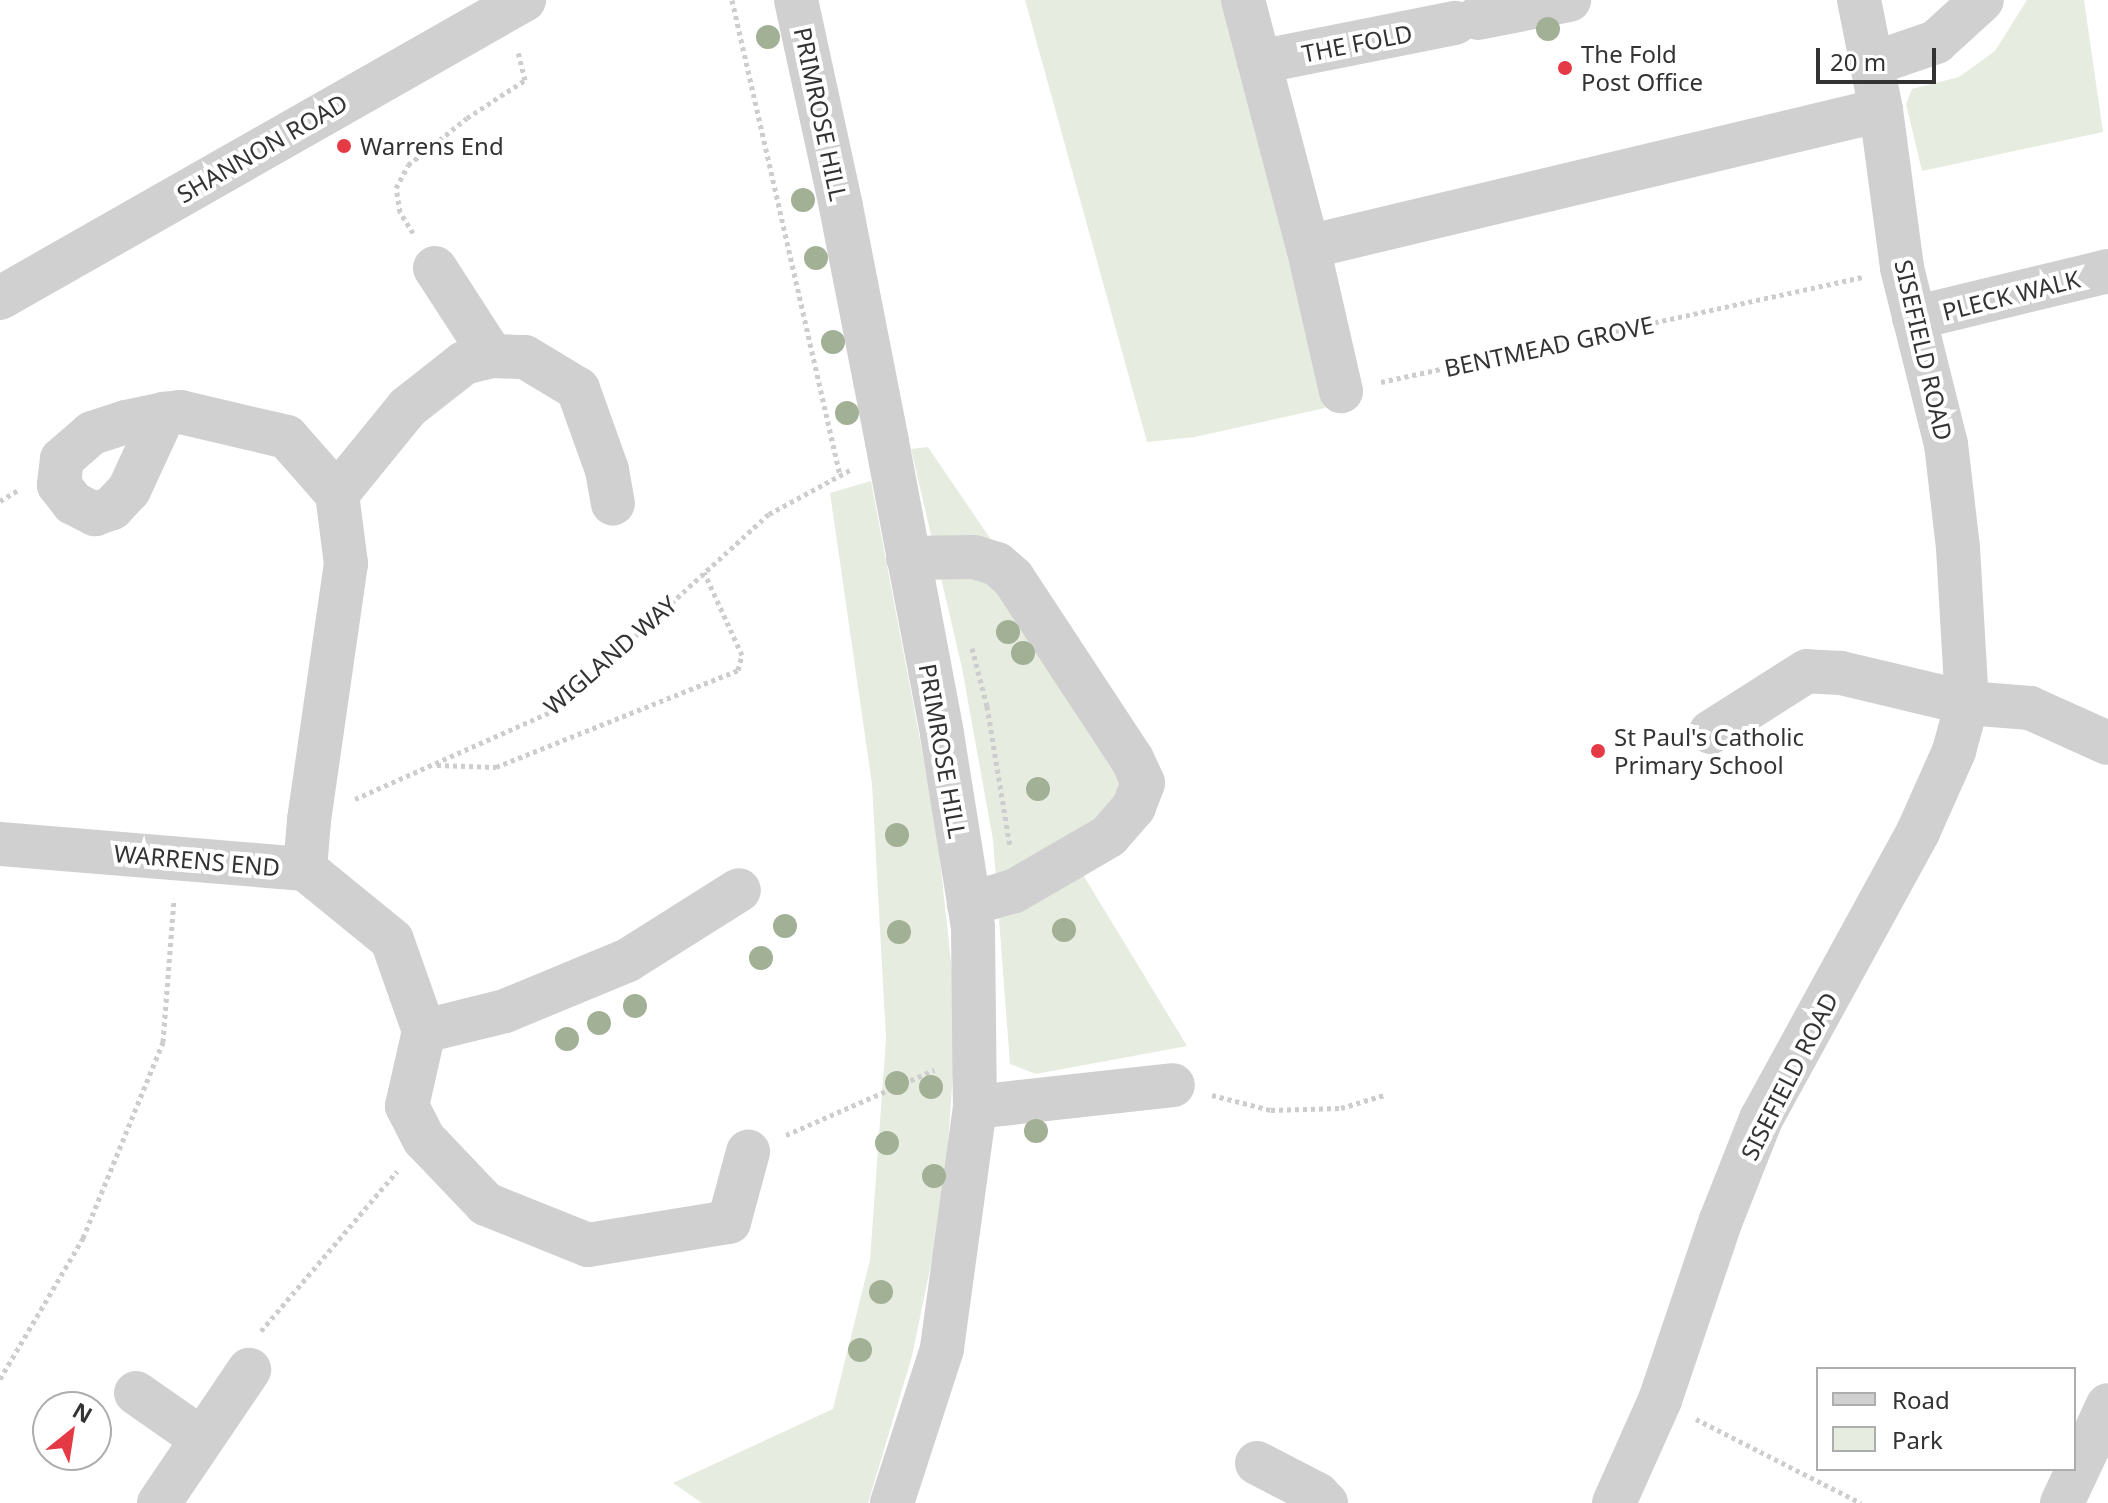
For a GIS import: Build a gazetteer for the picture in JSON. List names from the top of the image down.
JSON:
{
  "streets": {
    "street": [
      "THE FOLD",
      "PRIMROSE HILL",
      "SHANNON ROAD",
      "PLECK WALK",
      "SISEFIELD ROAD",
      "WARRENS END"
    ],
    "path": ["BENTMEAD GROVE", "WIGLAND WAY"]
  },
  "crossings": [
    ["PRIMROSE HILL", "WIGLAND WAY"],
    ["PLECK WALK", "SISEFIELD ROAD"],
    ["BENTMEAD GROVE", "SISEFIELD ROAD"],
    ["WIGLAND WAY", "WARRENS END"]
  ],
  "places": ["The Fold Post Office", "Warrens End", "St Paul's Catholic Primary School"],
  "legend": ["Road", "Park"],
  "scale_bar": "20 m",
  "north": "top right"
}
